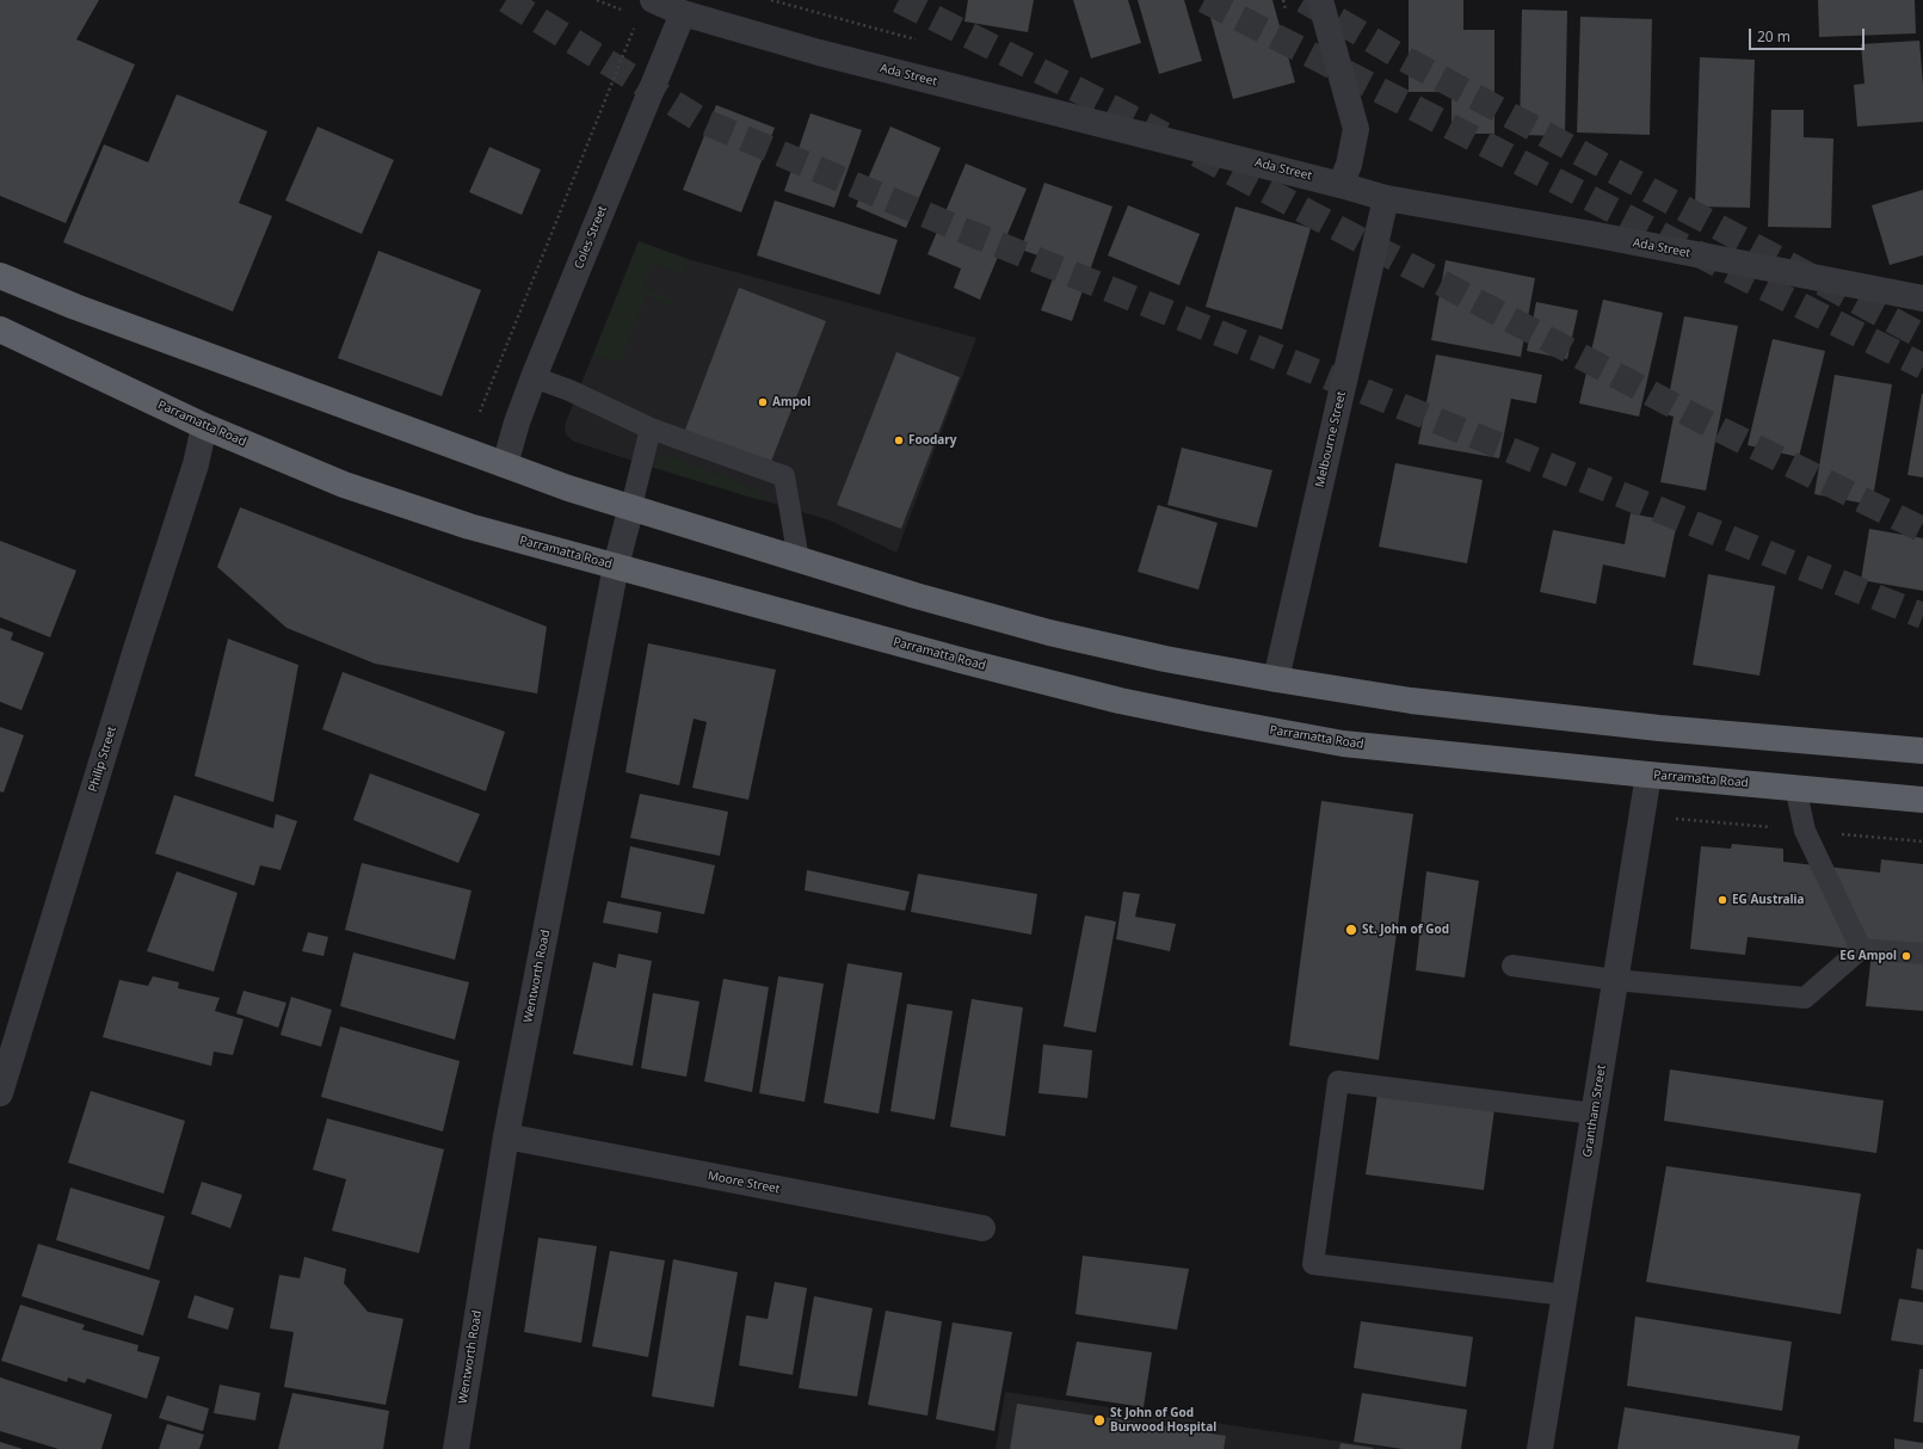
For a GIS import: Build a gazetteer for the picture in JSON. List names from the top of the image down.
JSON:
{
  "streets": {
    "highway": ["Parramatta Road"],
    "street": [
      "Ada Street",
      "Coles Street",
      "Melbourne Street",
      "Philip Street",
      "Wentworth Road",
      "Grantham Street",
      "Moore Street"
    ]
  },
  "crossings": [
    ["Ada Street", "Coles Street"],
    ["Ada Street", "Melbourne Street"],
    ["Parramatta Road", "Philip Street"],
    ["Parramatta Road", "Wentworth Road"],
    ["Parramatta Road", "Grantham Street"],
    ["Wentworth Road", "Moore Street"]
  ],
  "places": [
    "Ampol",
    "Foodary",
    "EG Australia",
    "St. John of God",
    "EG Ampol",
    "St John of God Burwood Hospital"
  ],
  "scale_bar": "20 m"
}
